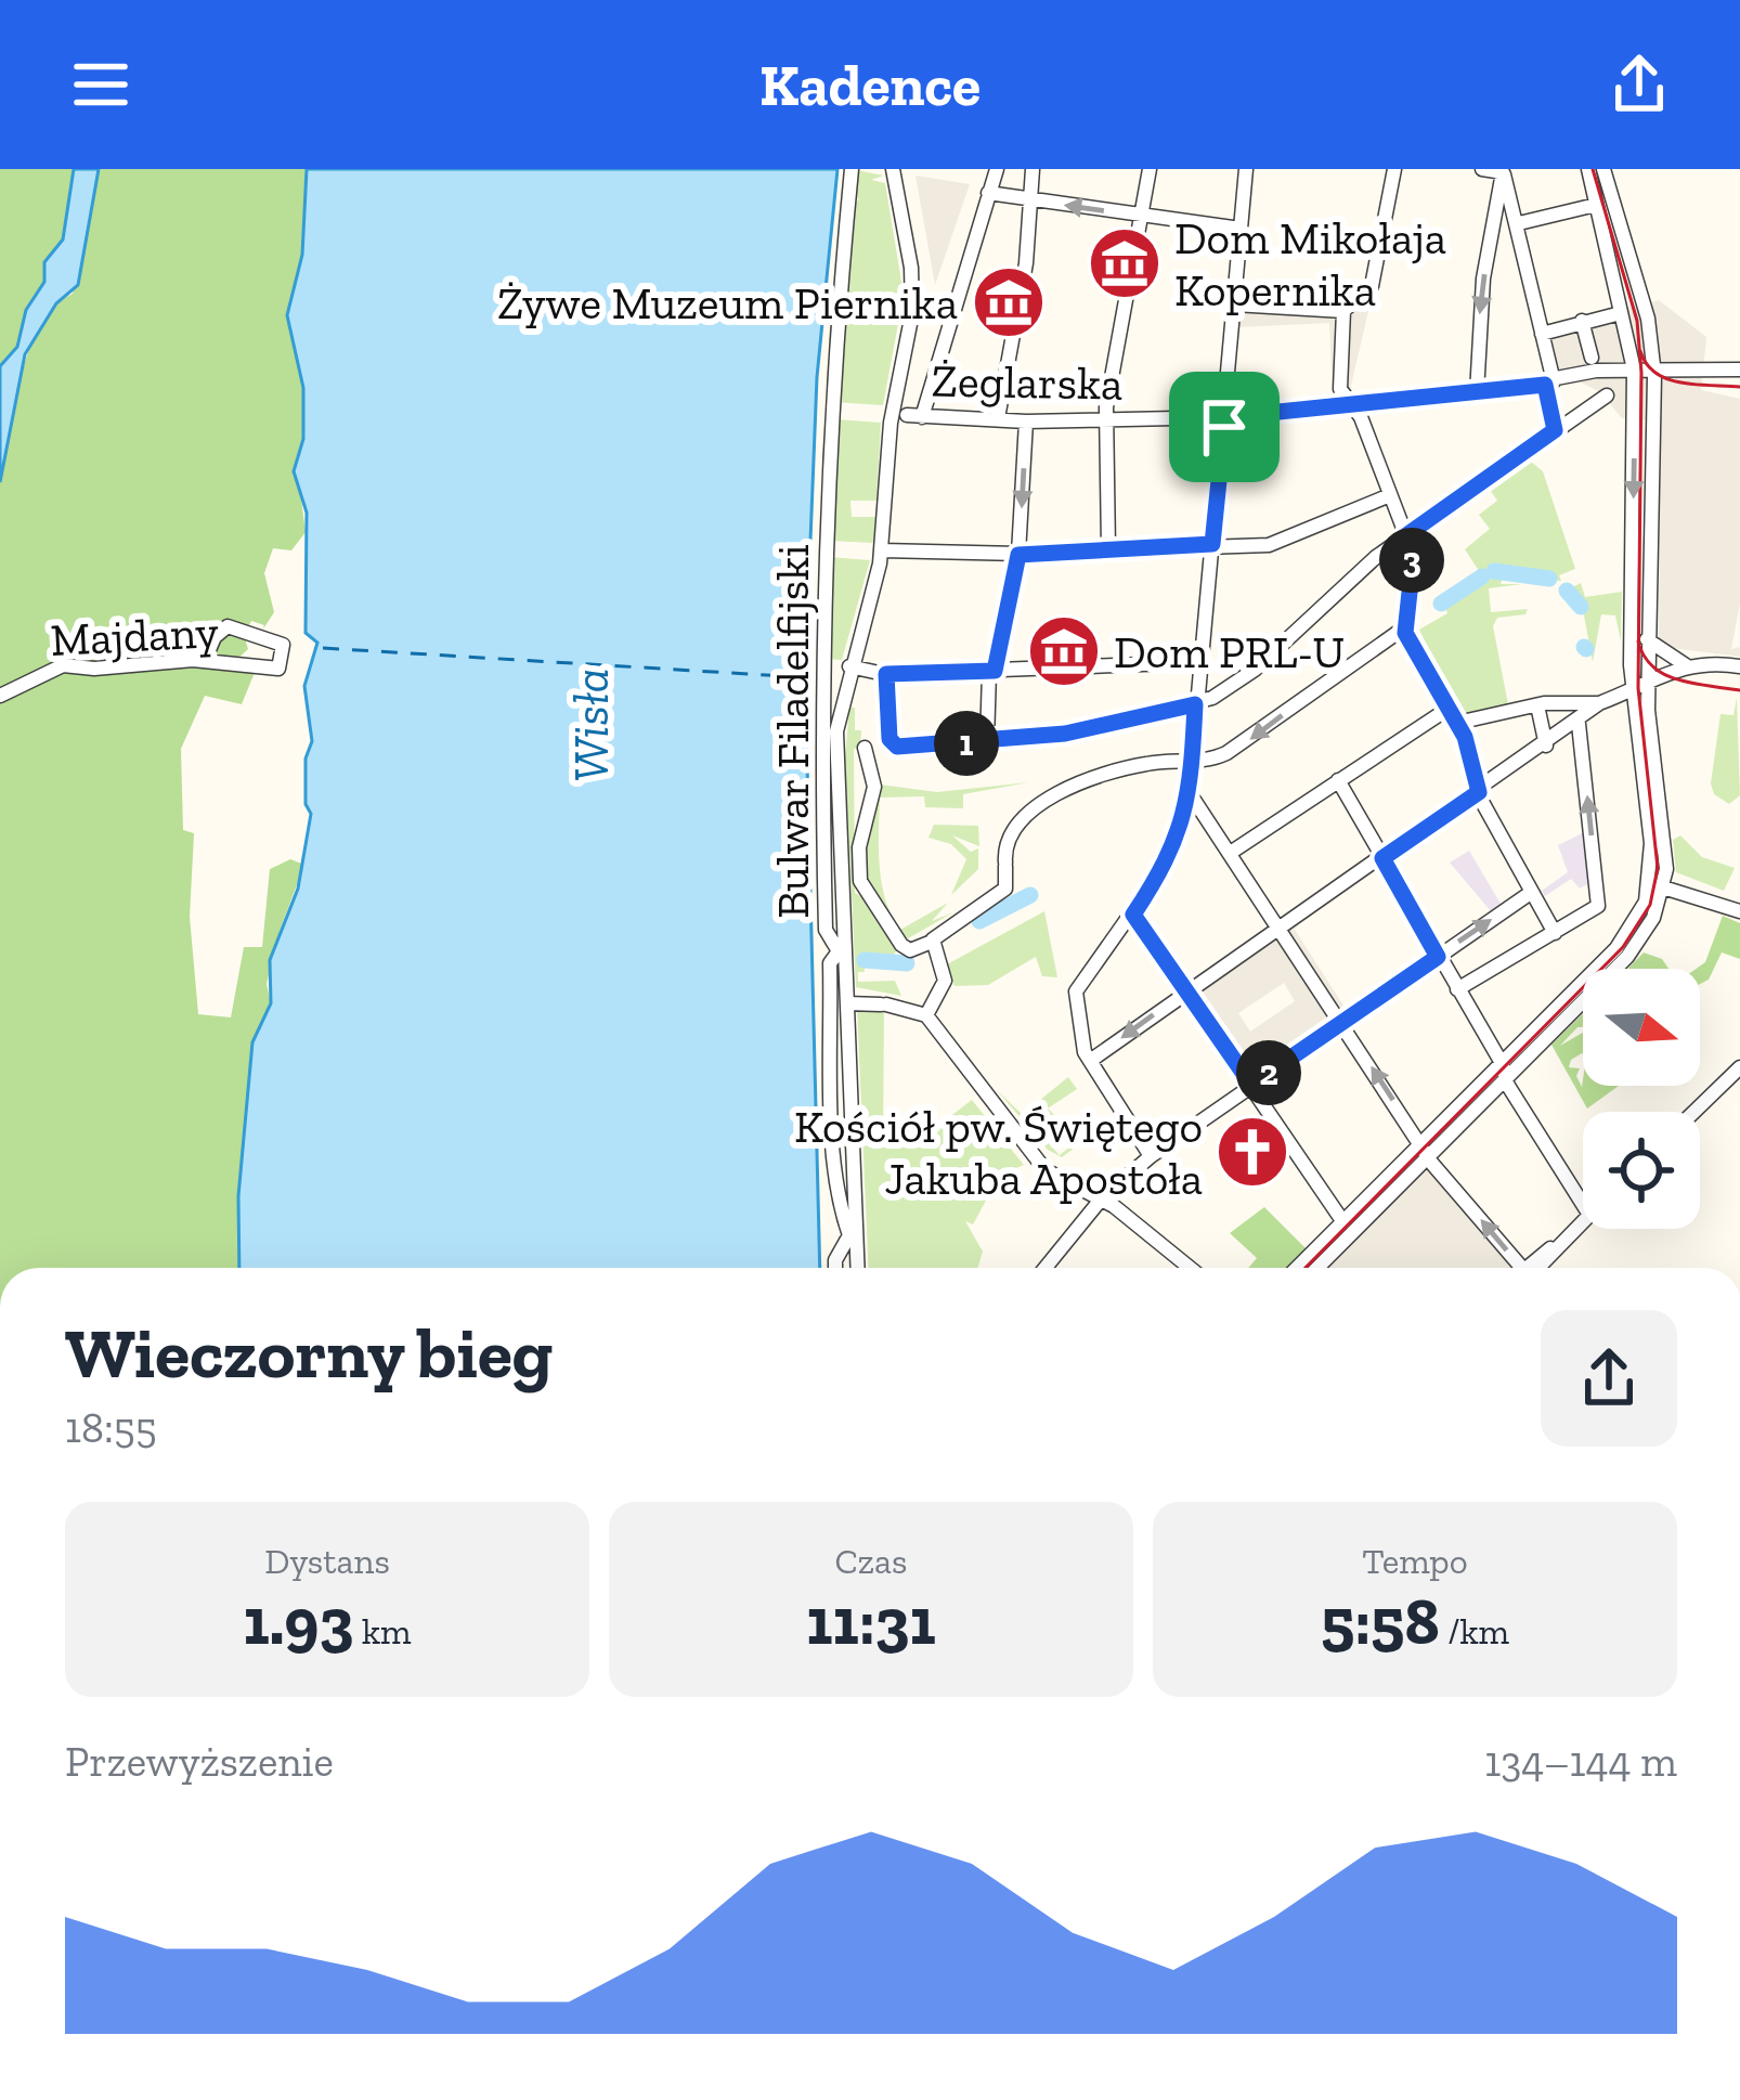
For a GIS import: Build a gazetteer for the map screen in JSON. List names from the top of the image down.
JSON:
{
  "streets": {
    "street": ["Żeglarska", "Majdany", "Bulwar Filadelfijski"]
  },
  "crossings": [
    ["Żeglarska", "Bulwar Filadelfijski"]
  ],
  "water": ["Wisła"],
  "places": {
    "museum": ["Dom Mikołaja Kopernika", "Żywe Muzeum Piernika", "Dom PRL-U"],
    "church": ["Kościół pw. Świętego Jakuba Apostoła"]
  },
  "north": "right",
  "page": {
    "header": "Kadence",
    "pins": ["3", "1", "2"],
    "heading": ["Wieczorny bieg", "18:55"],
    "stats": [
      ["Dystans", "1.93 km"],
      ["Czas", "11:31"],
      ["Tempo", "5:58 /km"]
    ],
    "chart": ["Przewyższenie", "134–144 m"]
  }
}
